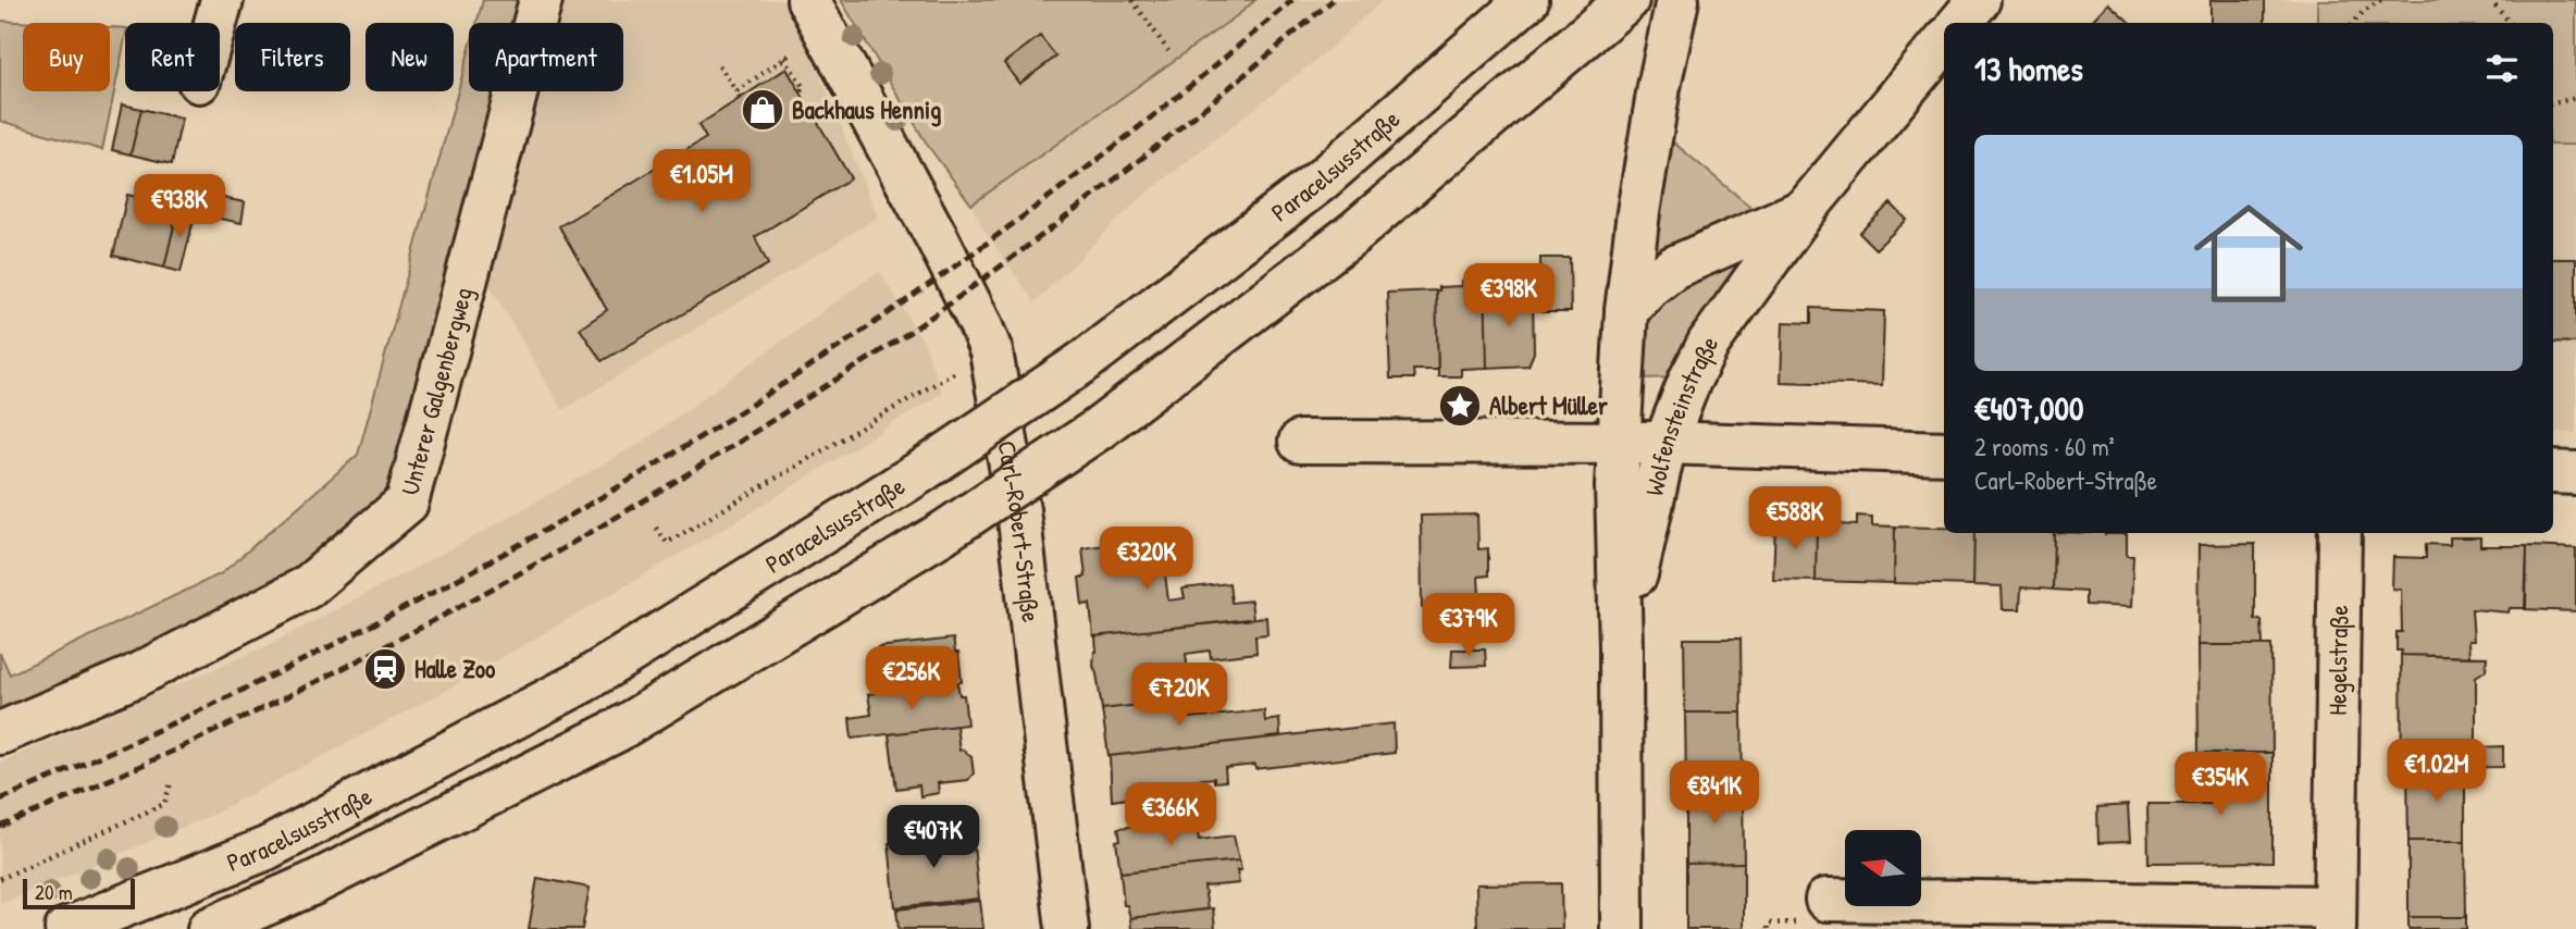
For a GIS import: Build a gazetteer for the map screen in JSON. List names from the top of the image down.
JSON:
{
  "streets": {
    "main road": [
      "Paracelsusstraße",
      "Unterer Galgenbergweg",
      "Wolfensteinstraße",
      "Carl-Robert-Straße",
      "Hegelstraße"
    ]
  },
  "places": {
    "shop": ["Backhaus Hennig"],
    "place": ["Albert Müller"],
    "station": ["Halle Zoo"]
  },
  "scale_bar": "20 m",
  "north": "left",
  "page": {
    "chip": [
      "Buy",
      "Rent",
      "Filters",
      "New",
      "Apartment"
    ],
    "heading": "13 homes",
    "list": [
      {
        "name": "€407,000",
        "note": "2 rooms · 60 m² · Carl-Robert-Straße"
      }
    ],
    "price": [
      "€1.05M",
      "€938K",
      "€398K",
      "€588K",
      "€320K",
      "€379K",
      "€256K",
      "€720K",
      "€1.02M",
      "€354K",
      "€841K",
      "€366K",
      "€407K"
    ],
    "scale": "20 m"
  }
}
